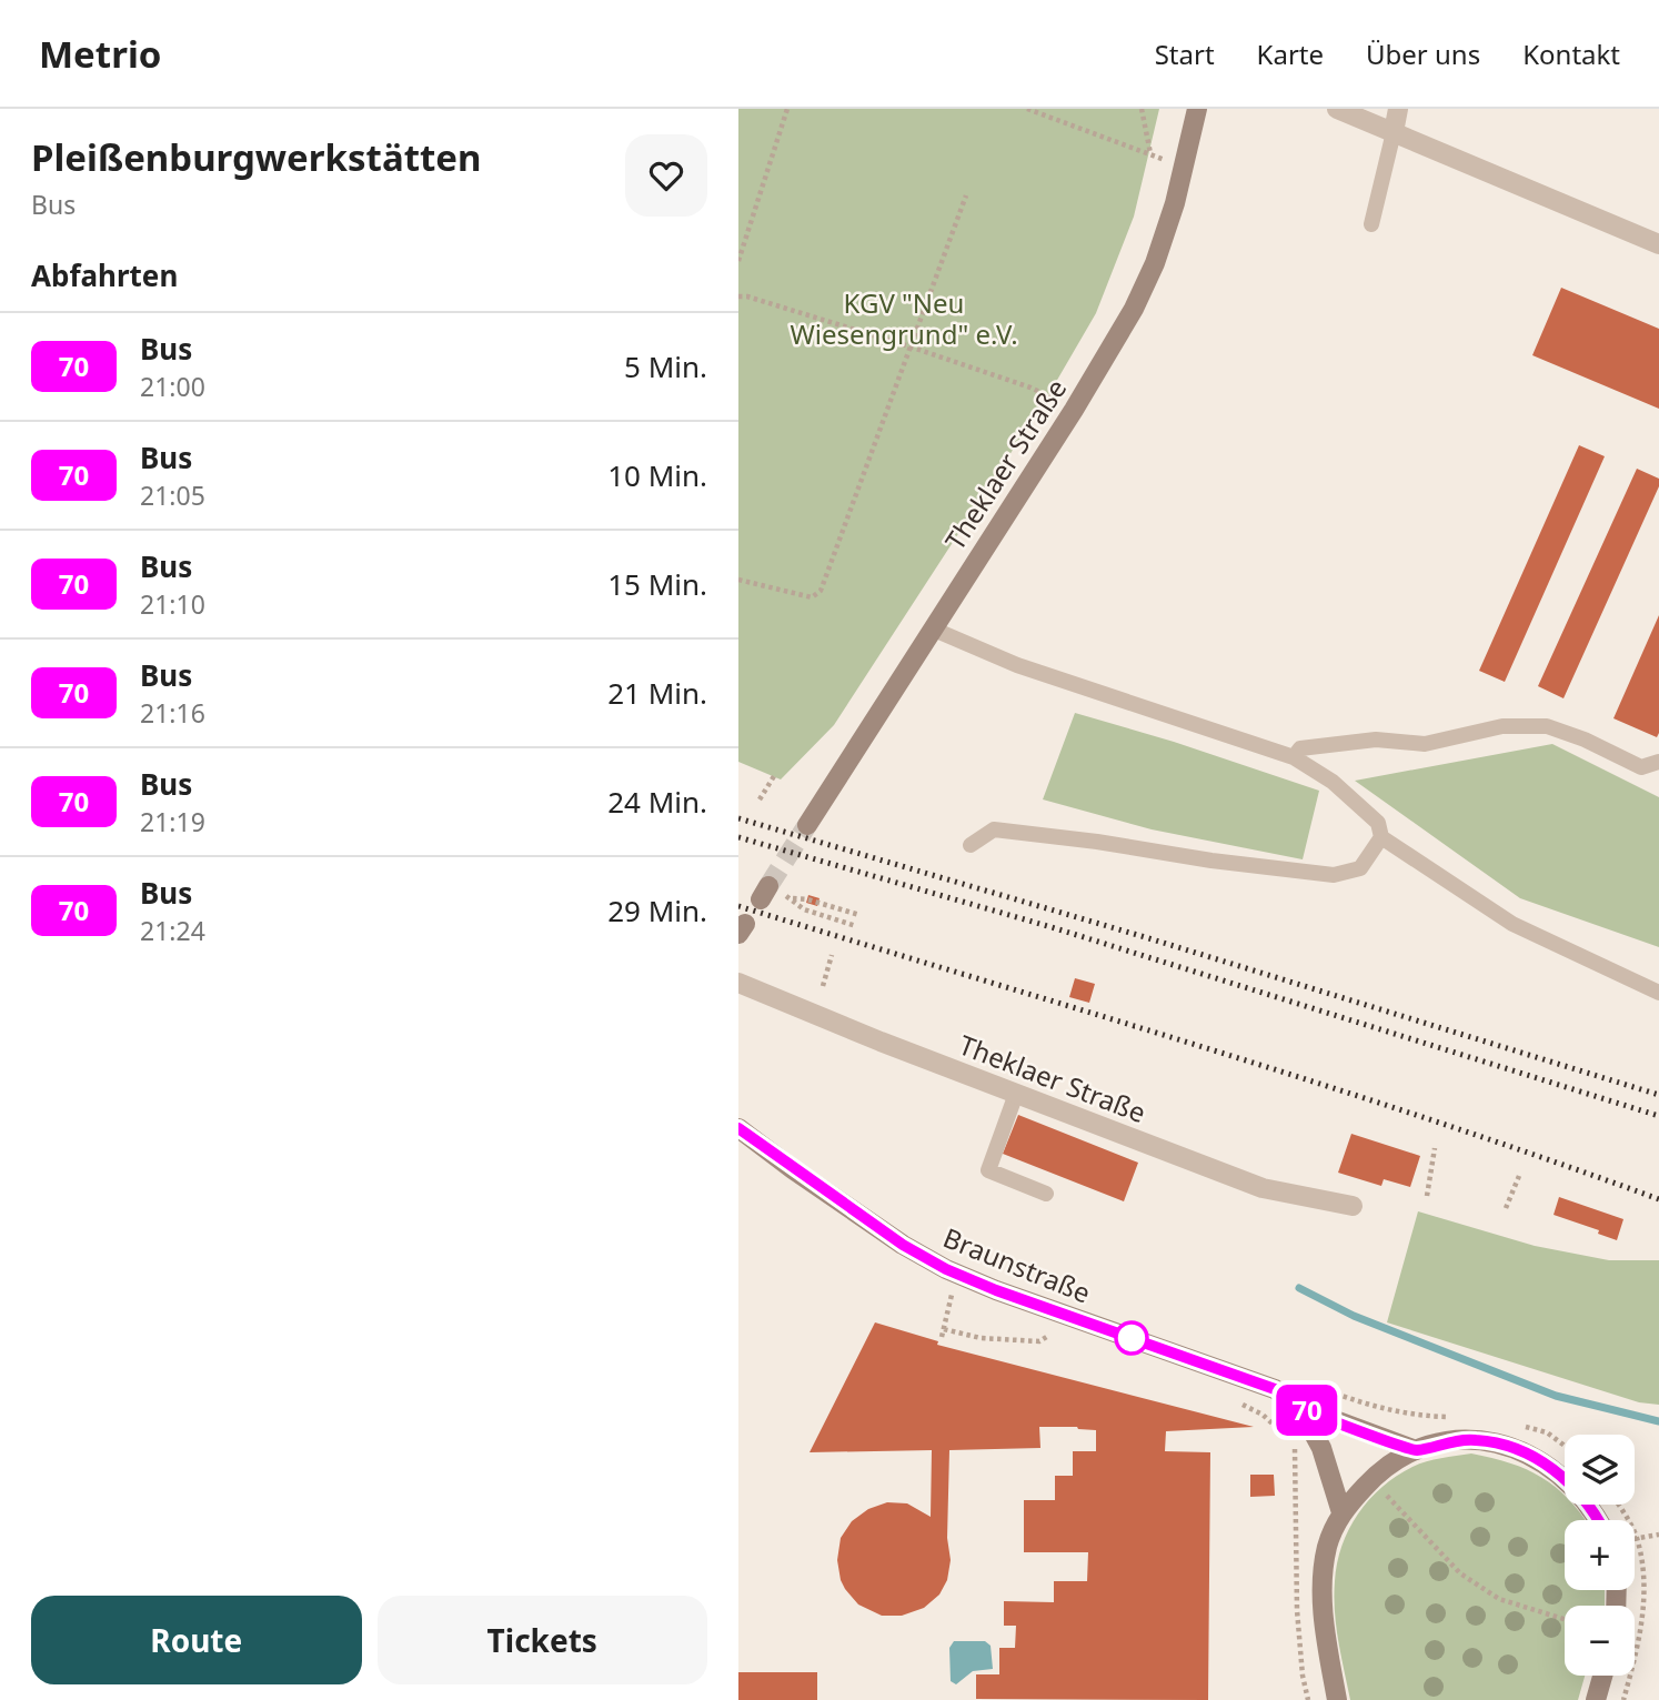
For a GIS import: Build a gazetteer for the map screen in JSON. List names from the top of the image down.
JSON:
{
  "streets": {
    "main road": ["Theklaer Straße", "Braunstraße"]
  },
  "parks": ["KGV \"Neu Wiesengrund\" e.V."],
  "lines": ["bus line 70"],
  "page": {
    "header": "Metrio",
    "nav": [
      "Start",
      "Karte",
      "Über uns",
      "Kontakt"
    ],
    "heading": [
      ["Pleißenburgwerkstätten", "Bus"],
      "Abfahrten"
    ],
    "on_map": "70",
    "list": [
      {
        "mark": "70",
        "name": "Bus",
        "note": "21:00",
        "value": "5 Min."
      },
      {
        "mark": "70",
        "name": "Bus",
        "note": "21:05",
        "value": "10 Min."
      },
      {
        "mark": "70",
        "name": "Bus",
        "note": "21:10",
        "value": "15 Min."
      },
      {
        "mark": "70",
        "name": "Bus",
        "note": "21:16",
        "value": "21 Min."
      },
      {
        "mark": "70",
        "name": "Bus",
        "note": "21:19",
        "value": "24 Min."
      },
      {
        "mark": "70",
        "name": "Bus",
        "note": "21:24",
        "value": "29 Min."
      }
    ],
    "map_buttons": ["+", "−"],
    "buttons": ["Route", "Tickets"]
  }
}
